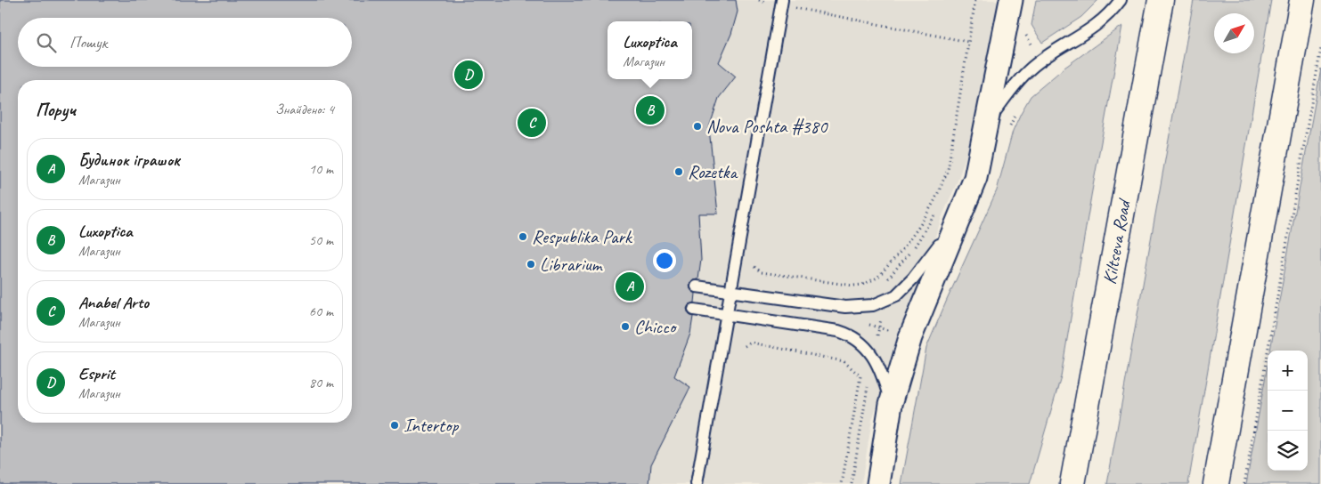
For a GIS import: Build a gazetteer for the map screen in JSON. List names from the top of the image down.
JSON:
{
  "streets": {
    "highway": ["Kiltseva Road"]
  },
  "places": [
    "Nova Poshta #380",
    "Rozetka",
    "Respublika Park",
    "Librarium",
    "Chicco",
    "Intertop"
  ],
  "north": "top right",
  "page": {
    "search": "Пошук",
    "popup": ["Luxoptica", "Магазин"],
    "pins": [
      "D",
      "B",
      "C",
      "A"
    ],
    "heading": ["Поруч", "Знайдено: 4"],
    "list": [
      {
        "mark": "A",
        "name": "Будинок іграшок",
        "note": "Магазин",
        "value": "10 m"
      },
      {
        "mark": "B",
        "name": "Luxoptica",
        "note": "Магазин",
        "value": "50 m"
      },
      {
        "mark": "C",
        "name": "Anabel Arto",
        "note": "Магазин",
        "value": "60 m"
      },
      {
        "mark": "D",
        "name": "Esprit",
        "note": "Магазин",
        "value": "80 m"
      }
    ],
    "map_buttons": ["+", "−"]
  }
}
